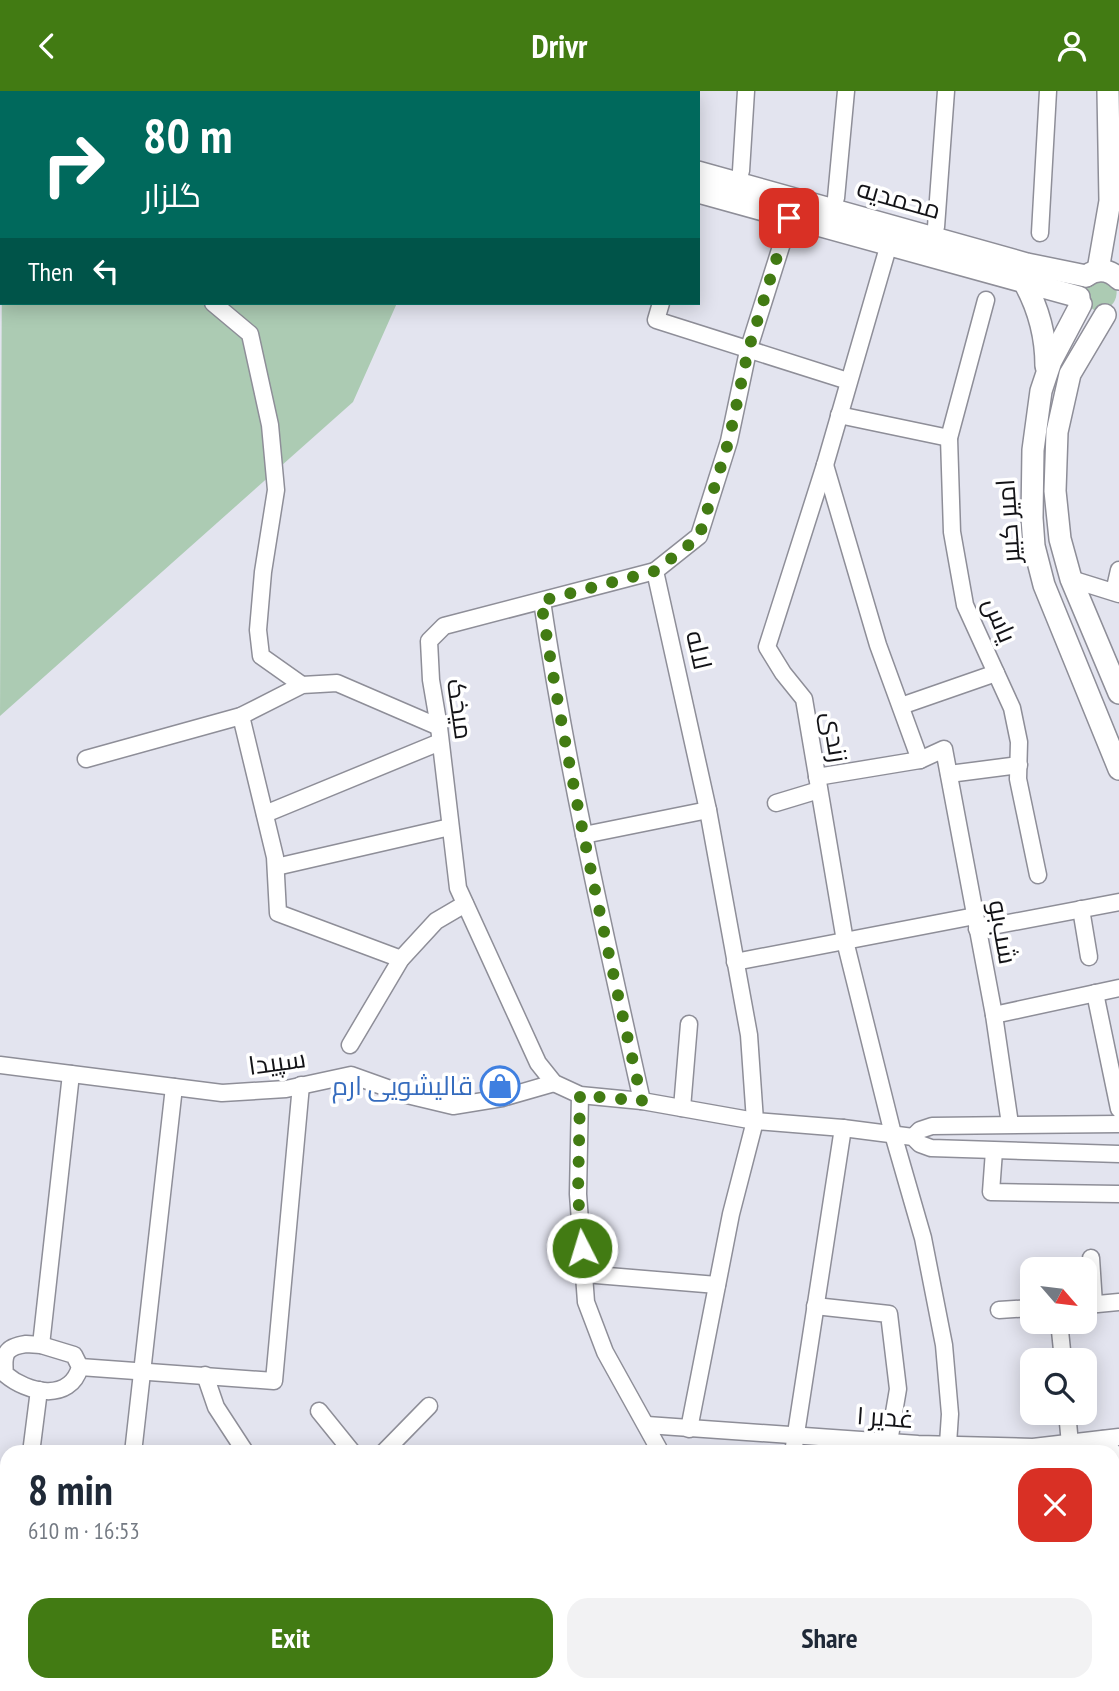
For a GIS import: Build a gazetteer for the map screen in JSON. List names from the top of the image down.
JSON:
{
  "streets": {
    "street": [
      "محمدیه",
      "امیر کبیر",
      "یاس",
      "لاله",
      "میخک",
      "زندی",
      "شب‌بو",
      "سپیدا",
      "غدیر ۱"
    ]
  },
  "crossings": [
    ["محمدیه", "امیر کبیر"],
    ["محمدیه", "زندی"],
    ["لاله", "میخک"],
    ["لاله", "غدیر ۱"],
    ["میخک", "سپیدا"],
    ["زندی", "غدیر ۱"]
  ],
  "places": {
    "shop": ["قالیشویی ارم"]
  },
  "north": "bottom right",
  "page": {
    "header": "Drivr",
    "turn": ["80 m", "گلزار"],
    "then": "Then",
    "heading": ["8 min", "610 m · 16:53"],
    "buttons": ["Exit", "Share"]
  }
}
